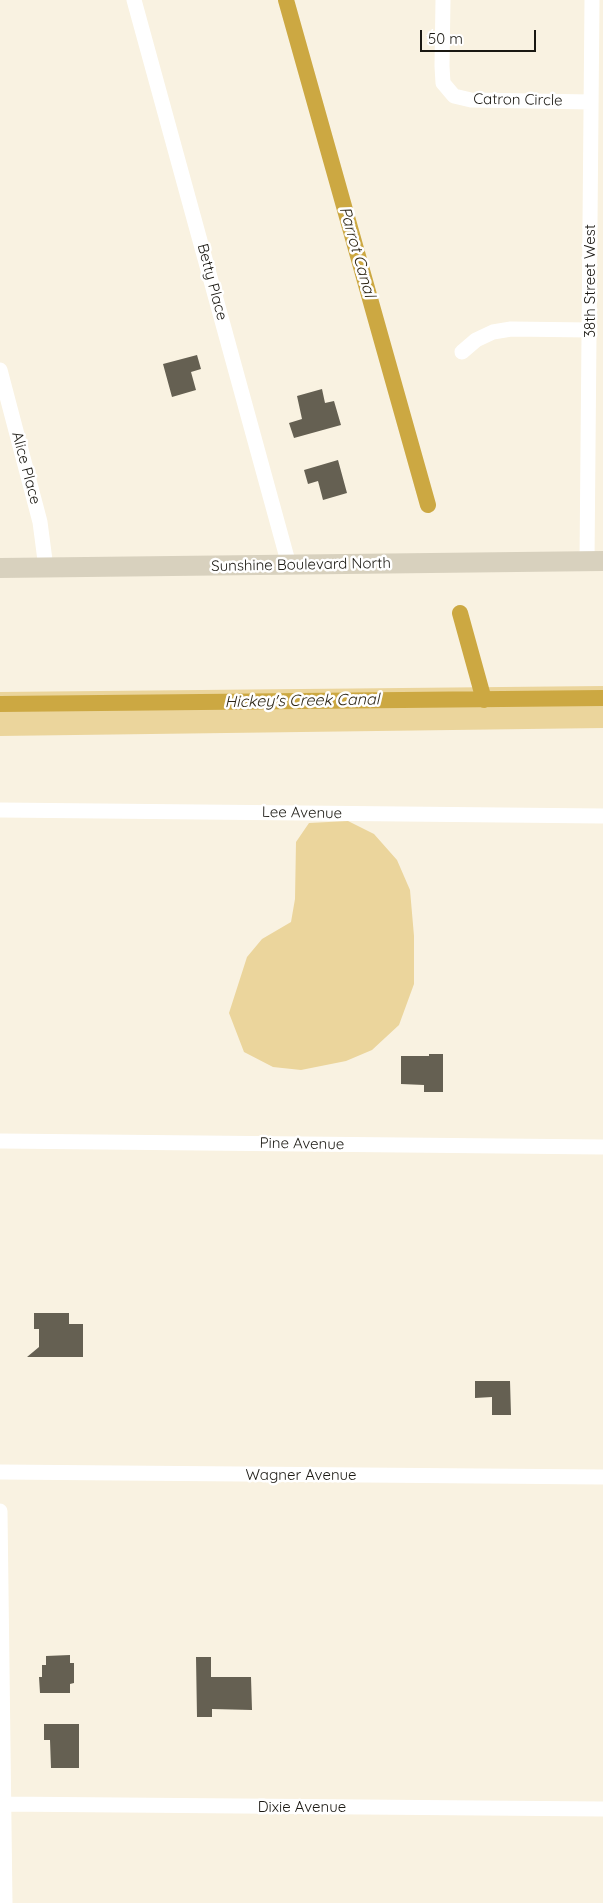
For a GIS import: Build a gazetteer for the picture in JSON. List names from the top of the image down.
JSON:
{
  "streets": {
    "street": [
      "Catron Circle",
      "38th Street West",
      "Betty Place",
      "Alice Place",
      "Sunshine Boulevard North",
      "Lee Avenue",
      "Pine Avenue",
      "Wagner Avenue",
      "Dixie Avenue"
    ]
  },
  "crossings": [
    ["Catron Circle", "38th Street West"],
    ["38th Street West", "Sunshine Boulevard North"],
    ["Betty Place", "Sunshine Boulevard North"],
    ["Alice Place", "Sunshine Boulevard North"]
  ],
  "water": ["Parrot Canal", "Hickey's Creek Canal"],
  "scale_bar": "50 m"
}
